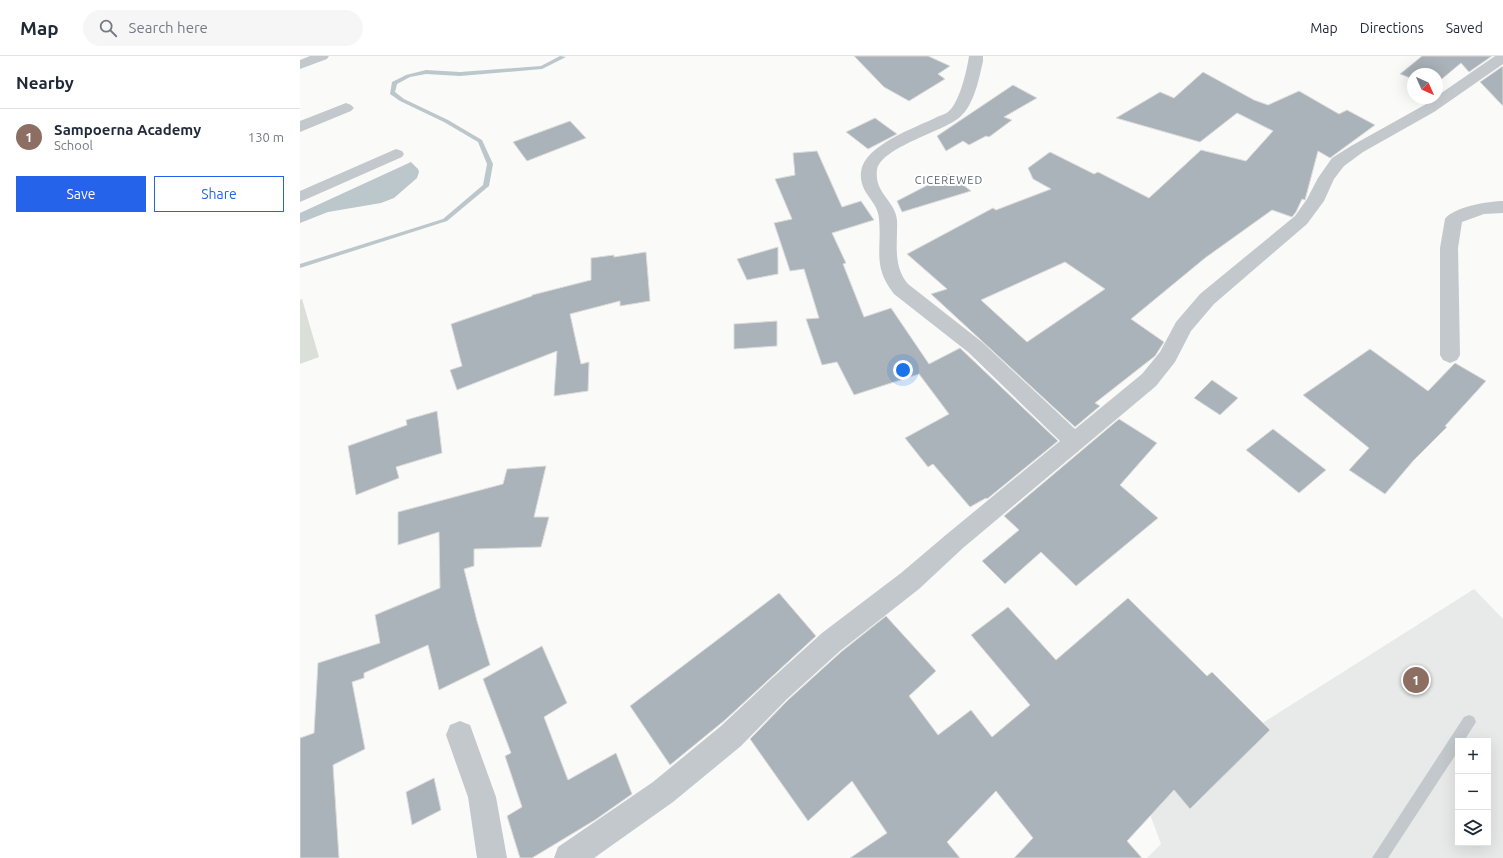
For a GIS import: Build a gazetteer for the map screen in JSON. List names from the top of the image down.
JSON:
{
  "districts": ["CICEREWED"],
  "north": "bottom right",
  "page": {
    "header": "Map",
    "search": "Search here",
    "nav": ["Map", "Directions", "Saved"],
    "heading": "Nearby",
    "list": [
      {
        "mark": "1",
        "name": "Sampoerna Academy",
        "note": "School",
        "value": "130 m"
      }
    ],
    "buttons": ["Save", "Share"],
    "pins": "1",
    "map_buttons": ["+", "−"]
  }
}
